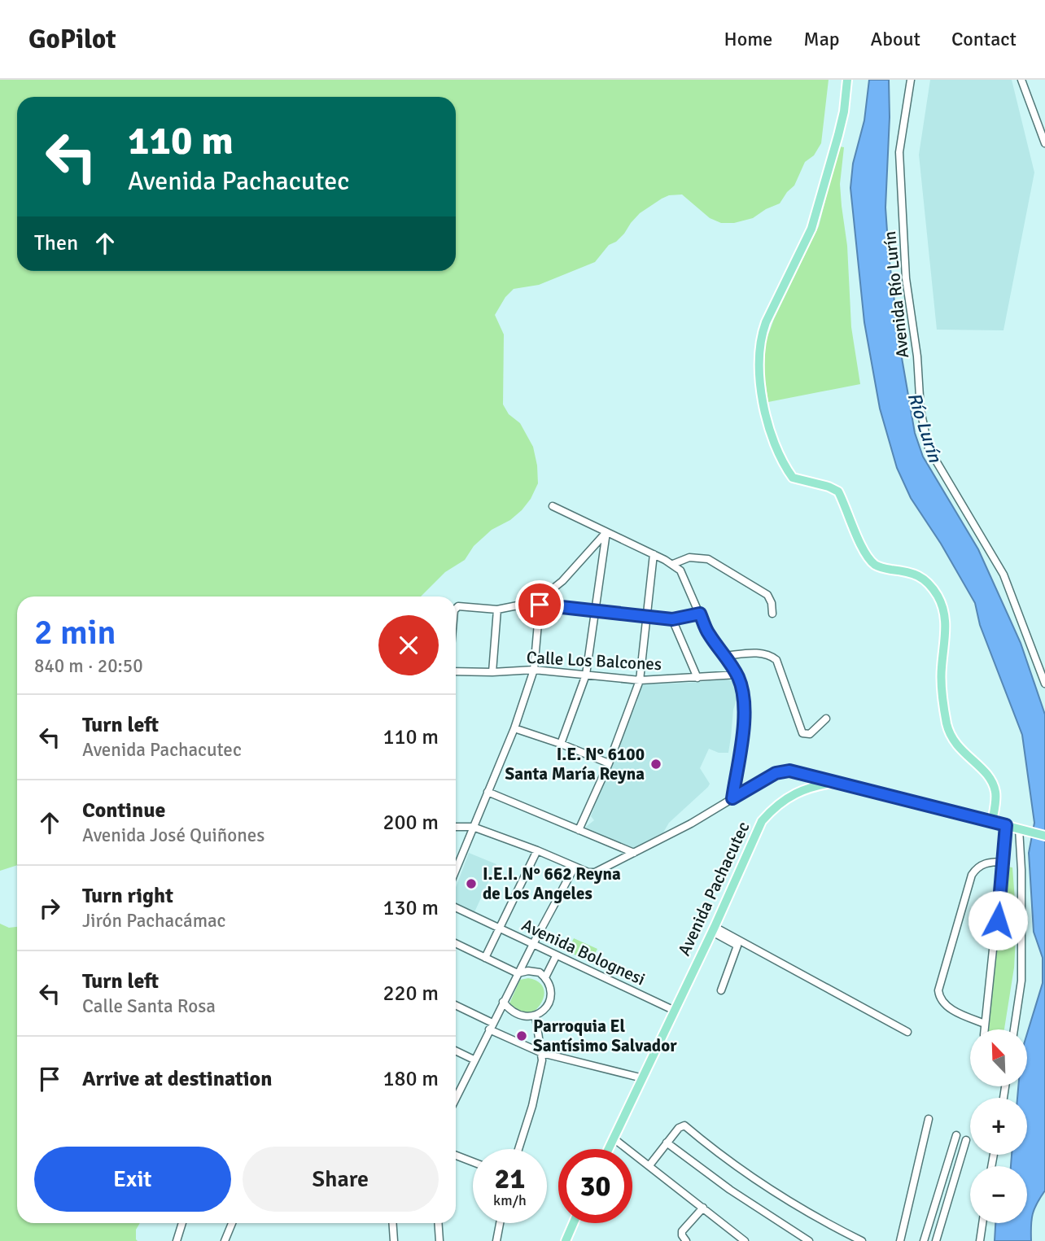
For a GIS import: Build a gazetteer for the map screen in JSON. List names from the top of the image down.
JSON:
{
  "streets": {
    "main road": ["Avenida Pachacutec"],
    "street": ["Avenida Río Lurín", "Calle Los Balcones", "Avenida Bolognesi"]
  },
  "crossings": [
    ["Avenida Pachacutec", "Avenida Bolognesi"]
  ],
  "water": ["Río Lurín"],
  "places": ["I.E. N° 6100 Santa María Reyna", "I.E.I. N° 662 Reyna de Los Angeles", "Parroquia El Santísimo Salvador"],
  "north": "top left",
  "page": {
    "header": "GoPilot",
    "nav": [
      "Home",
      "Map",
      "About",
      "Contact"
    ],
    "turn": ["110 m", "Avenida Pachacutec"],
    "then": "Then",
    "heading": ["2 min", "840 m · 20:50"],
    "list": [
      {
        "name": "Turn left",
        "note": "Avenida Pachacutec",
        "value": "110 m"
      },
      {
        "name": "Continue",
        "note": "Avenida José Quiñones",
        "value": "200 m"
      },
      {
        "name": "Turn right",
        "note": "Jirón Pachacámac",
        "value": "130 m"
      },
      {
        "name": "Turn left",
        "note": "Calle Santa Rosa",
        "value": "220 m"
      },
      {
        "name": "Arrive at destination",
        "value": "180 m"
      }
    ],
    "map_buttons": ["+", "−"],
    "buttons": ["Exit", "Share"],
    "speed": "21 km/h",
    "limit": "30"
  }
}
